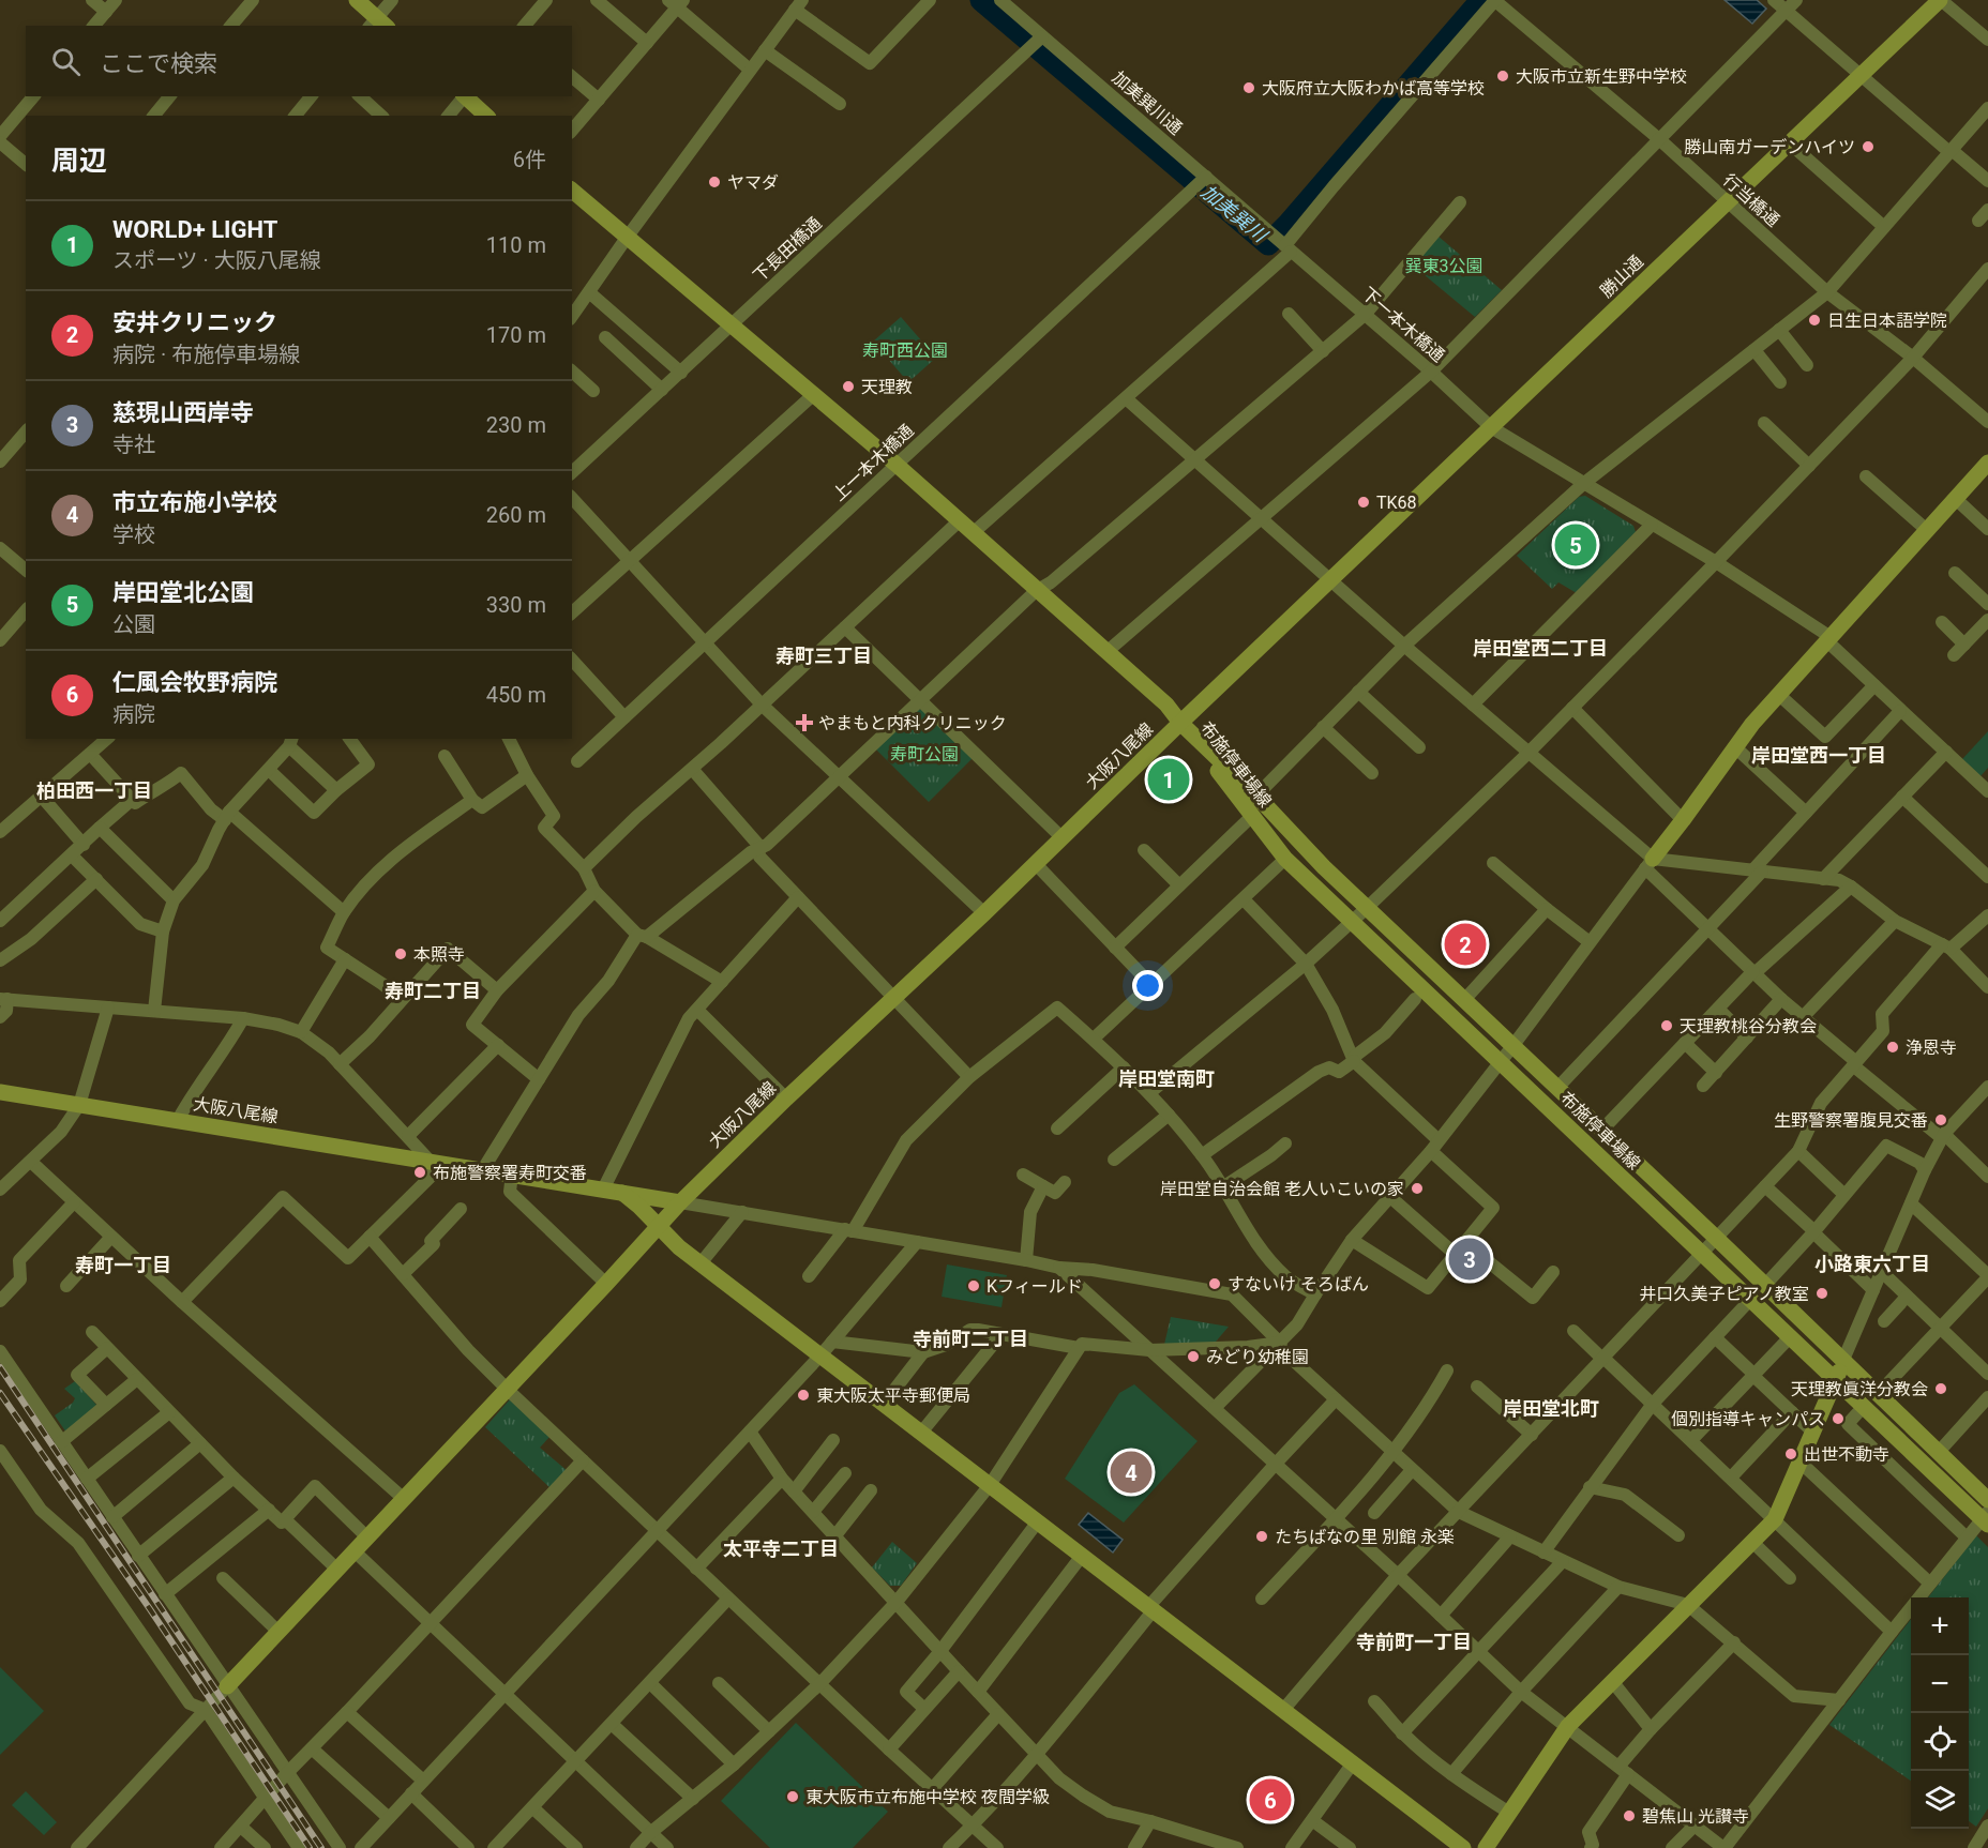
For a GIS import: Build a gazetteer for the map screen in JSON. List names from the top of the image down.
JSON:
{
  "streets": {
    "main road": ["勝山通", "大阪八尾線", "布施停車場線"],
    "street": [
      "加美巽川通",
      "行当橋通",
      "下長田橋通",
      "下一本木橋通",
      "上一本木橋通"
    ]
  },
  "crossings": [
    ["加美巽川通", "下長田橋通"],
    ["加美巽川通", "下一本木橋通"],
    ["加美巽川通", "上一本木橋通"],
    ["行当橋通", "勝山通"],
    ["勝山通", "下一本木橋通"],
    ["勝山通", "大阪八尾線"],
    ["大阪八尾線", "布施停車場線"]
  ],
  "districts": [
    "岸田堂西二丁目",
    "寿町三丁目",
    "岸田堂西一丁目",
    "柏田西一丁目",
    "寿町二丁目",
    "岸田堂南町",
    "小路東六丁目",
    "寿町一丁目",
    "寺前町二丁目",
    "岸田堂北町",
    "太平寺二丁目",
    "寺前町一丁目"
  ],
  "water": ["加美巽川"],
  "parks": ["巽東3公園", "寿町西公園", "寿町公園"],
  "places": {
    "other": [
      "大阪市立新生野中学校",
      "大阪府立大阪わかば高等学校",
      "勝山南ガーデンハイツ",
      "ヤマダ",
      "日生日本語学院",
      "天理教",
      "TK68",
      "本照寺",
      "天理教桃谷分教会",
      "浄恩寺",
      "生野警察署腹見交番",
      "布施警察署寿町交番",
      "岸田堂自治会館 老人いこいの家",
      "すないけ そろばん",
      "Kフィールド",
      "井口久美子ピアノ教室",
      "みどり幼稚園",
      "天理教眞洋分教会",
      "東大阪太平寺郵便局",
      "個別指導キャンパス",
      "出世不動寺",
      "たちばなの里 別館 永楽",
      "東大阪市立布施中学校 夜間学級",
      "碧焦山 光讃寺"
    ],
    "health": ["やまもと内科クリニック"]
  },
  "page": {
    "search": "ここで検索",
    "heading": ["周辺", "6件"],
    "list": [
      {
        "mark": "1",
        "name": "WORLD+ LIGHT",
        "note": "スポーツ · 大阪八尾線",
        "value": "110 m"
      },
      {
        "mark": "2",
        "name": "安井クリニック",
        "note": "病院 · 布施停車場線",
        "value": "170 m"
      },
      {
        "mark": "3",
        "name": "慈現山西岸寺",
        "note": "寺社",
        "value": "230 m"
      },
      {
        "mark": "4",
        "name": "市立布施小学校",
        "note": "学校",
        "value": "260 m"
      },
      {
        "mark": "5",
        "name": "岸田堂北公園",
        "note": "公園",
        "value": "330 m"
      },
      {
        "mark": "6",
        "name": "仁風会牧野病院",
        "note": "病院",
        "value": "450 m"
      }
    ],
    "pins": [
      "5",
      "1",
      "2",
      "3",
      "4",
      "6"
    ],
    "map_buttons": ["+", "−"]
  }
}
